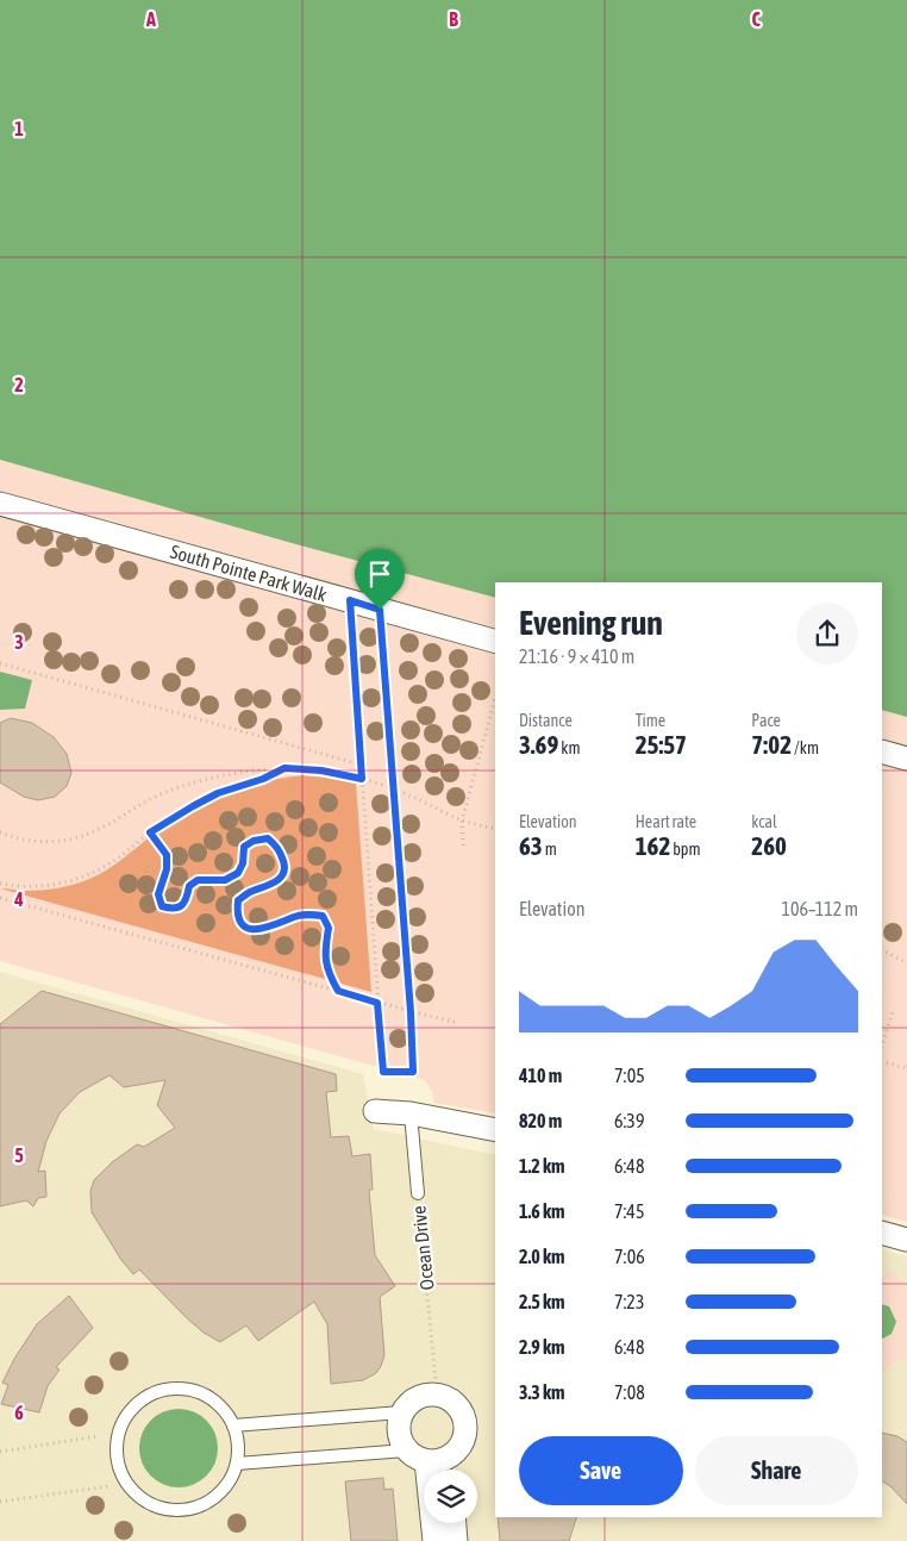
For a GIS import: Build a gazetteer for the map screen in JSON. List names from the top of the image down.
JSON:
{
  "streets": {
    "street": ["South Pointe Park Walk"],
    "lane": ["Ocean Drive"]
  },
  "page": {
    "heading": ["Evening run", "21:16 · 9 × 410 m"],
    "stats": [
      ["Distance", "3.69 km"],
      ["Time", "25:57"],
      ["Pace", "7:02 /km"],
      ["Elevation", "63 m"],
      ["Heart rate", "162 bpm"],
      ["kcal", "260"]
    ],
    "chart": ["Elevation", "106–112 m"],
    "list": [
      {
        "name": "410 m",
        "note": "7:05"
      },
      {
        "name": "820 m",
        "note": "6:39"
      },
      {
        "name": "1.2 km",
        "note": "6:48"
      },
      {
        "name": "1.6 km",
        "note": "7:45"
      },
      {
        "name": "2.0 km",
        "note": "7:06"
      },
      {
        "name": "2.5 km",
        "note": "7:23"
      },
      {
        "name": "2.9 km",
        "note": "6:48"
      },
      {
        "name": "3.3 km",
        "note": "7:08"
      }
    ],
    "buttons": ["Save", "Share"]
  },
  "grid": {
    "columns": ["A", "B", "C"],
    "rows": [
      "1",
      "2",
      "3",
      "4",
      "5",
      "6"
    ]
  }
}
